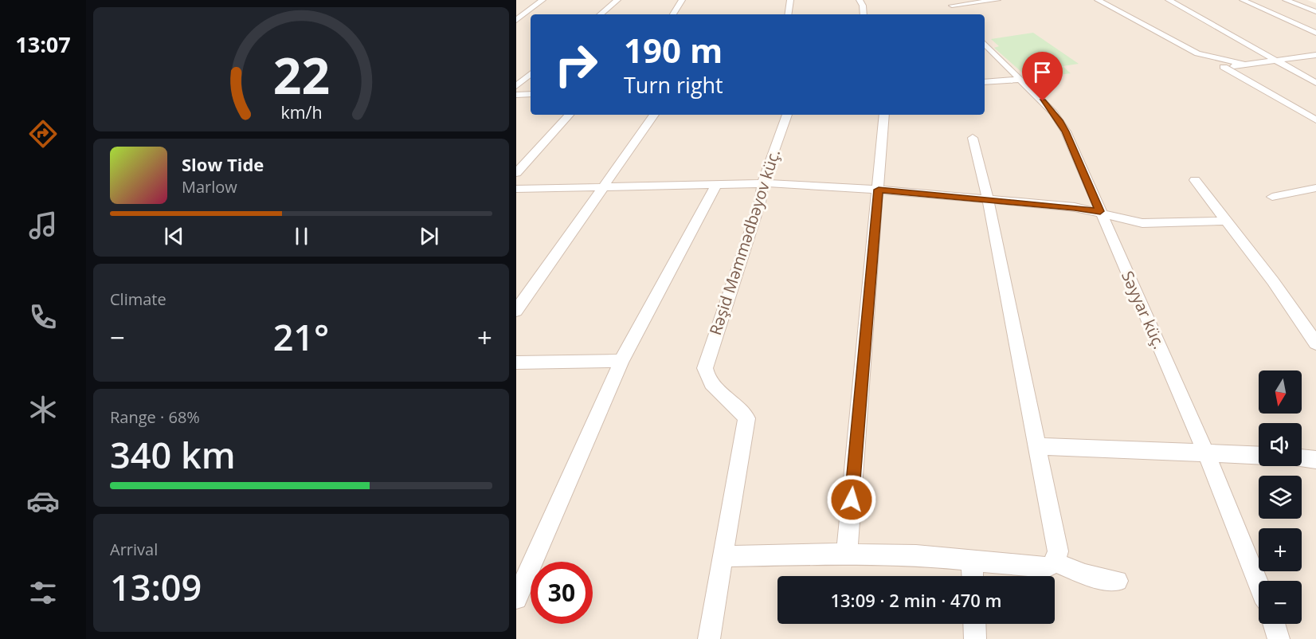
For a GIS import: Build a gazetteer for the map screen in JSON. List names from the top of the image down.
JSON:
{
  "streets": {
    "street": ["Rəşid Məmmədbəyov küç.", "Səyyar küç."]
  },
  "north": "bottom",
  "page": {
    "tabs": "13:07",
    "turn": ["190 m", "Turn right"],
    "song": ["Slow Tide", "Marlow"],
    "tile": [
      "Climate",
      ["Range · 68%", "340 km"],
      ["Arrival", "13:09"]
    ],
    "heat": ["−", "21°", "+"],
    "map_buttons": ["+", "−"],
    "limit": "30",
    "trip": "13:09 · 2 min · 470 m",
    "gauge": ["22", "km/h"]
  }
}
